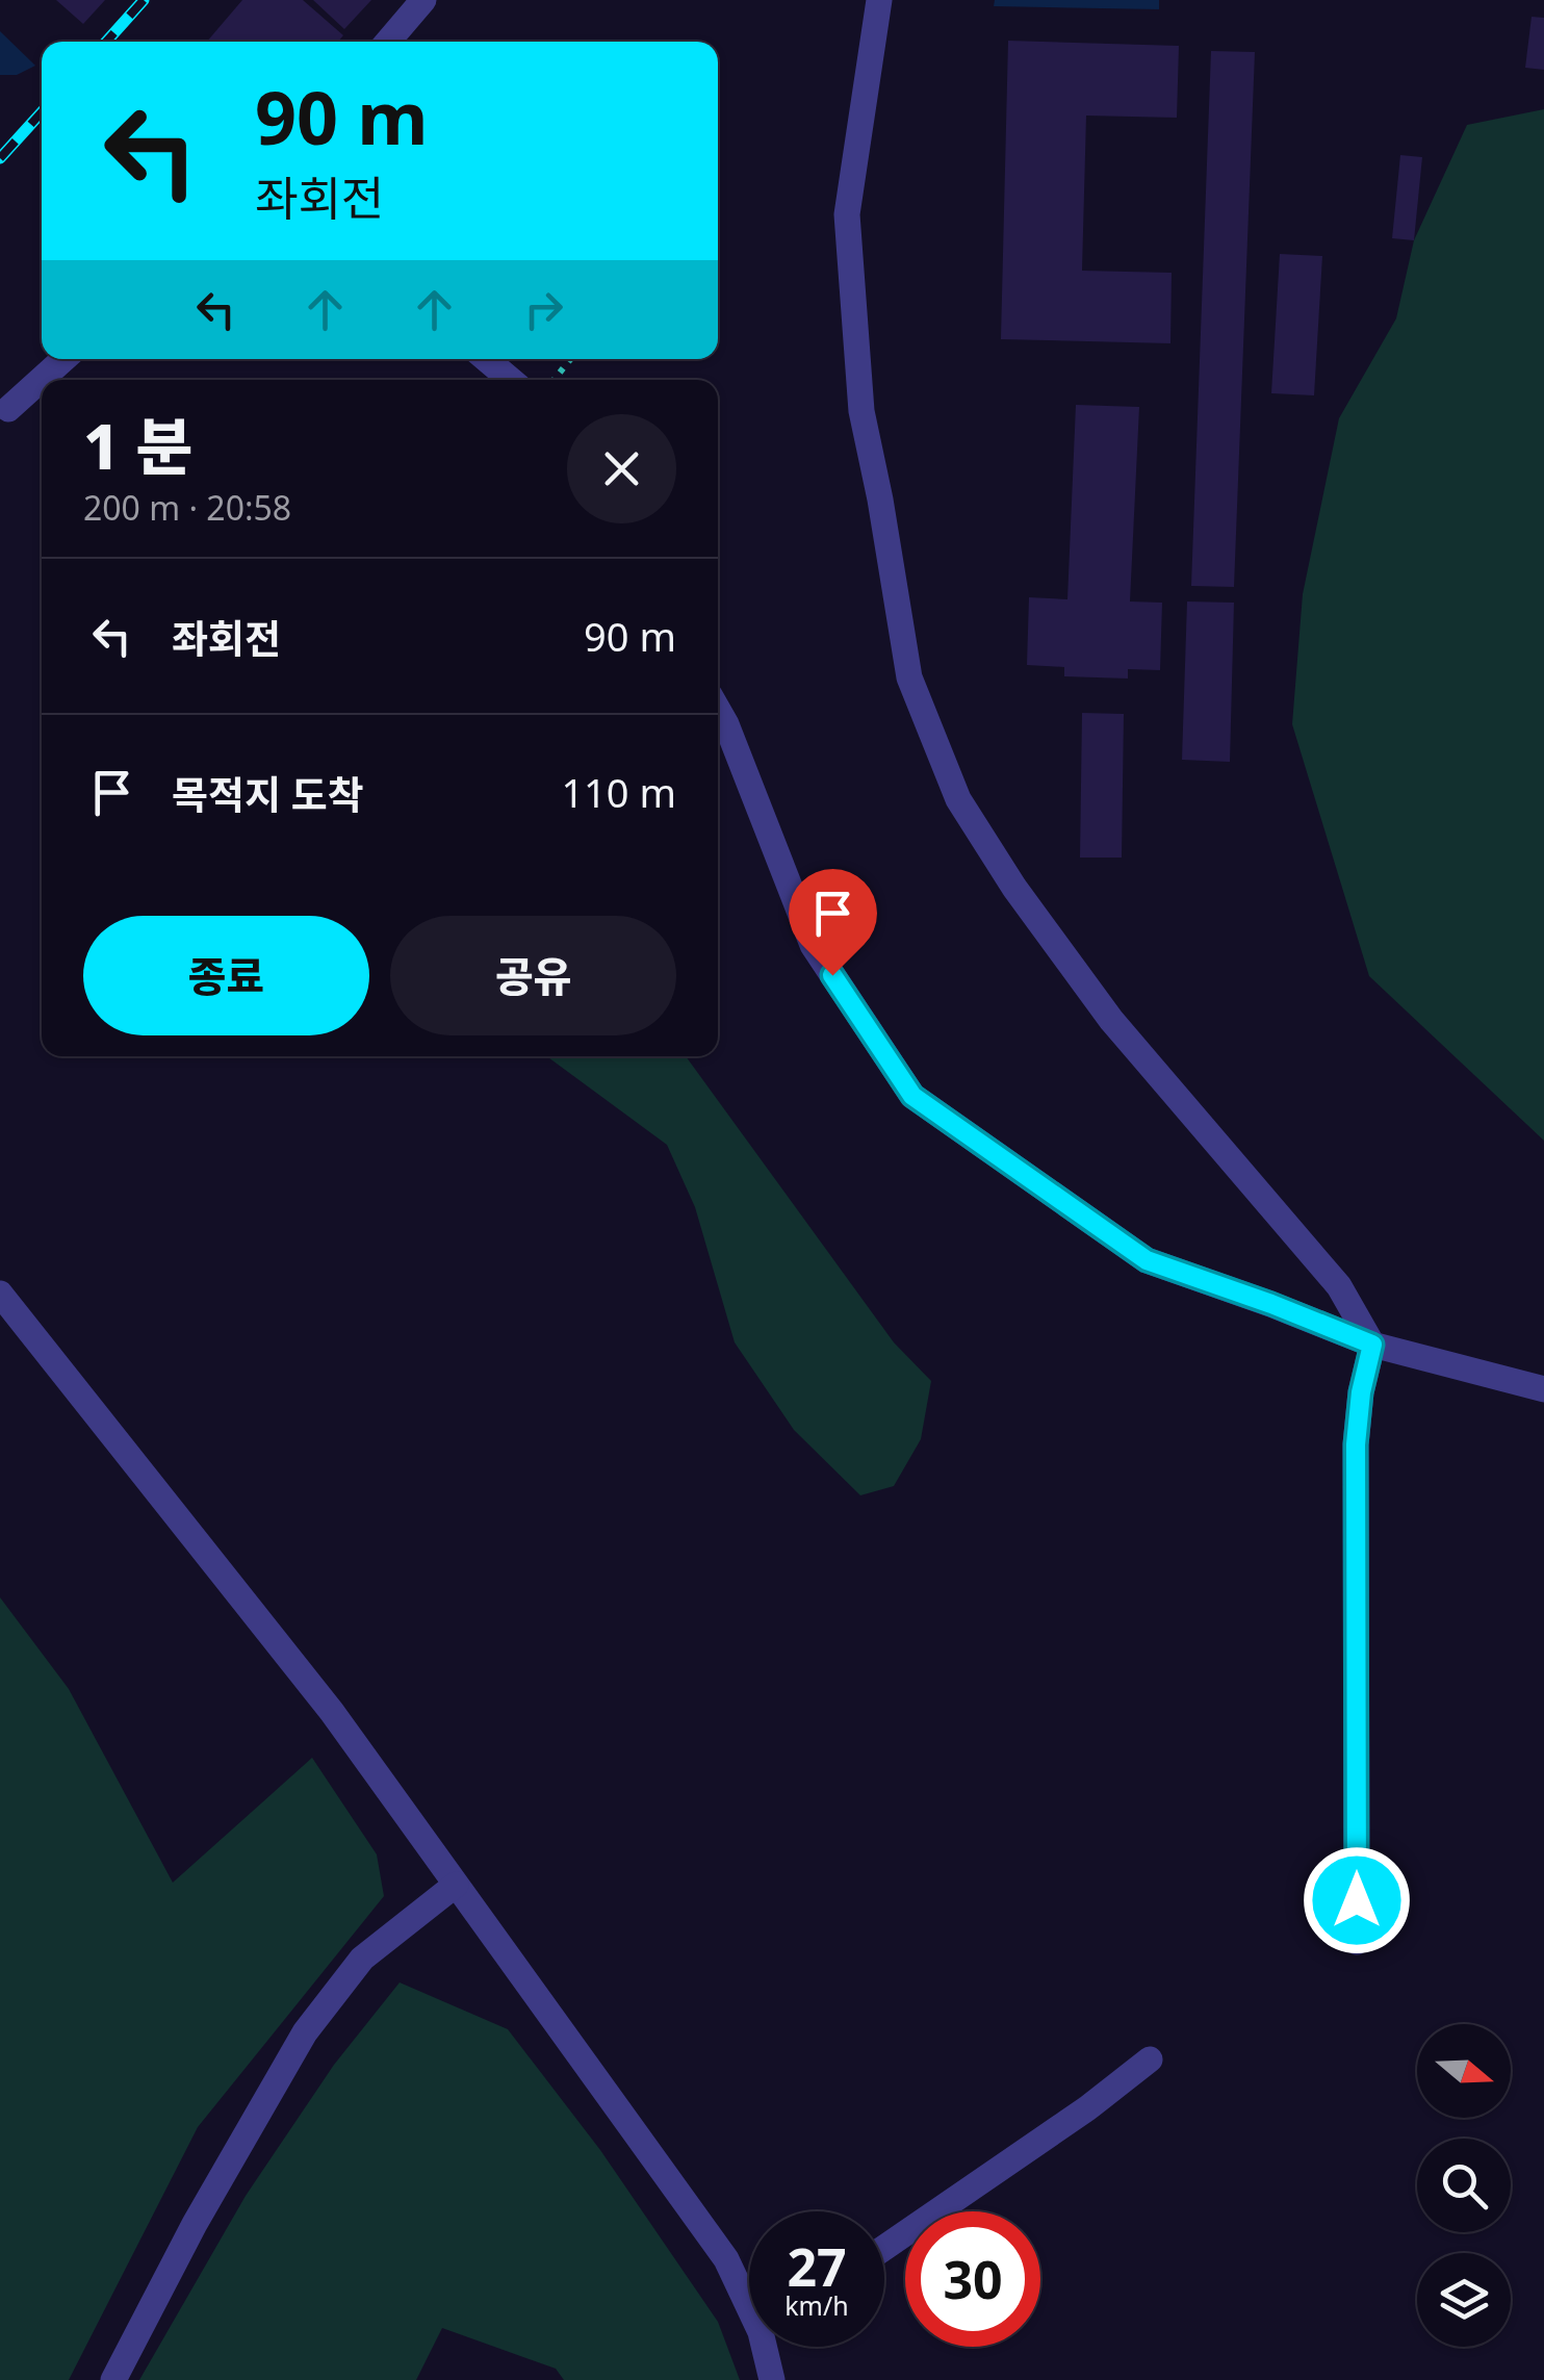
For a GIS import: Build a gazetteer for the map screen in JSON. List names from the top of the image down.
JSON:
{
  "north": "right",
  "page": {
    "turn": ["90 m", "좌회전"],
    "heading": ["1 분", "200 m · 20:58"],
    "list": [
      {
        "name": "좌회전",
        "value": "90 m"
      },
      {
        "name": "목적지 도착",
        "value": "110 m"
      }
    ],
    "buttons": ["종료", "공유"],
    "speed": "27 km/h",
    "limit": "30"
  }
}
